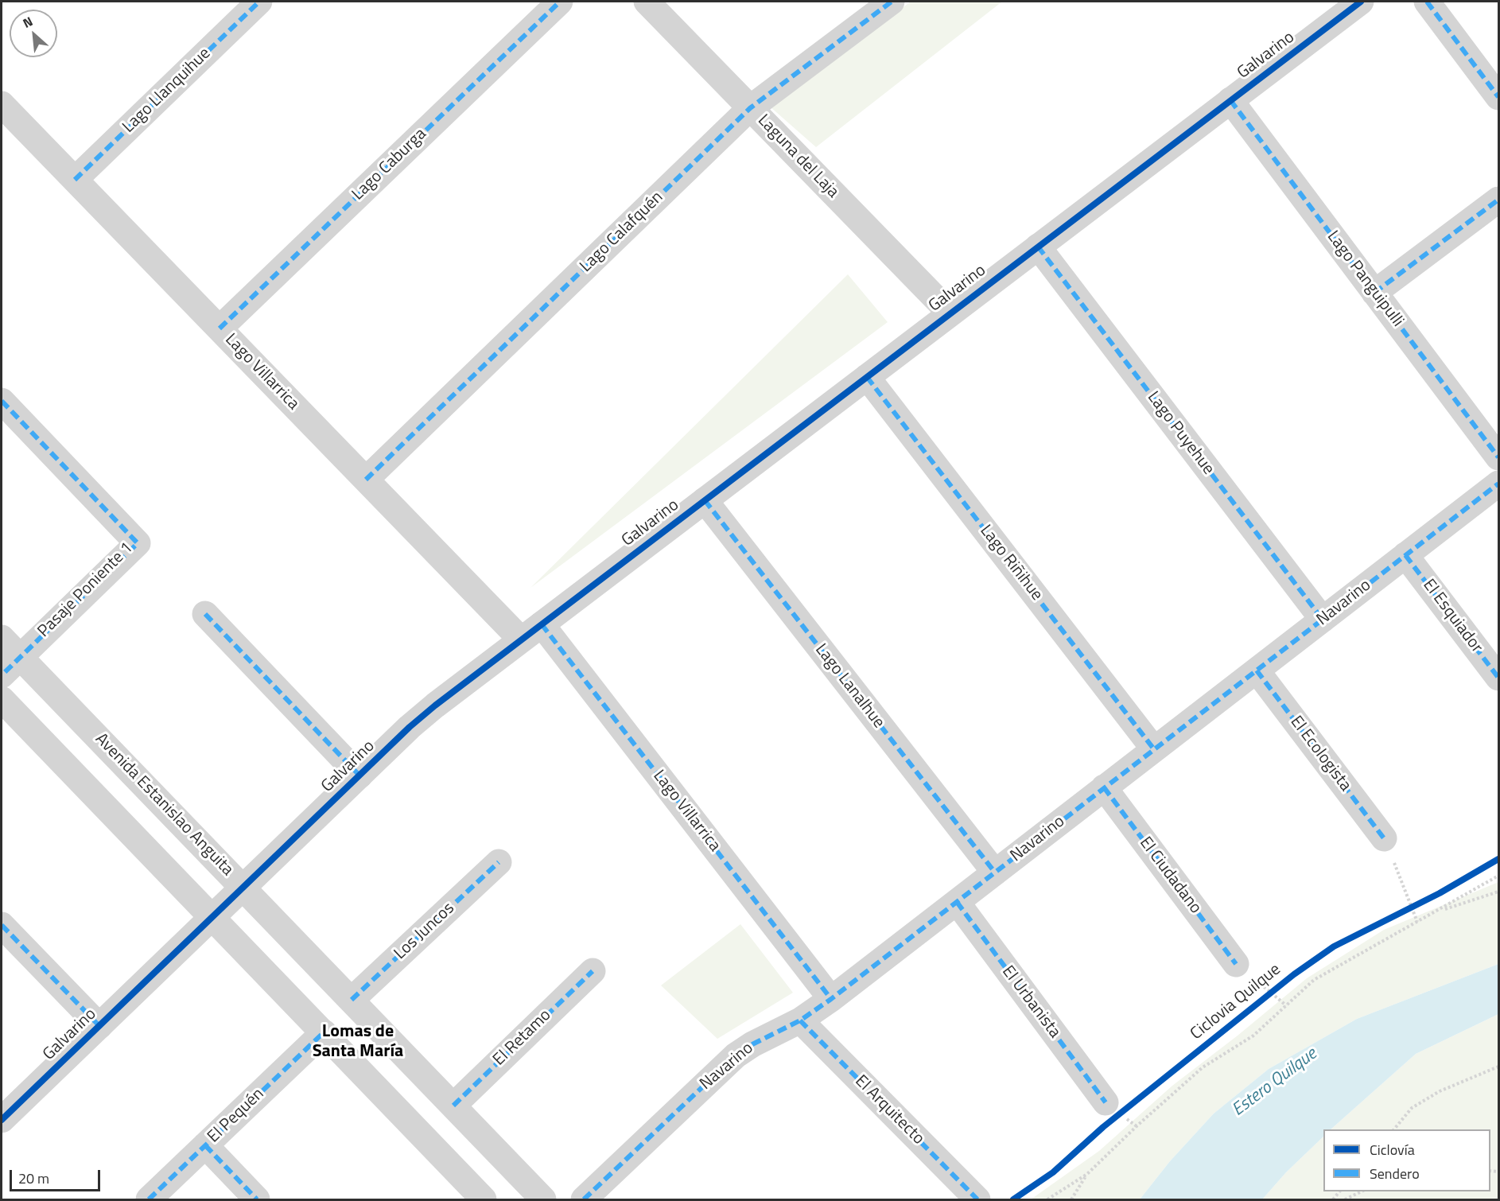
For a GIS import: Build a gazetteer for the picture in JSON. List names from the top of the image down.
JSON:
{
  "streets": {
    "street": [
      "Galvarino",
      "Lago Llanquihue",
      "Laguna del Laja",
      "Lago Caburga",
      "Lago Calafquén",
      "Lago Panguipulli",
      "Lago Villarrica",
      "Lago Puyehue",
      "Lago Riñihue",
      "Pasaje Poniente 1",
      "Navarino",
      "El Esquiador",
      "Lago Lanalhue",
      "El Ecologista",
      "Avenida Estanislao Anguita",
      "El Ciudadano",
      "Los Juncos",
      "El Urbanista",
      "El Retamo",
      "El Arquitecto",
      "El Pequén"
    ],
    "cycle path": ["Ciclovia Quilque"]
  },
  "crossings": [
    ["Galvarino", "Laguna del Laja"],
    ["Galvarino", "Lago Panguipulli"],
    ["Galvarino", "Lago Villarrica"],
    ["Galvarino", "Lago Puyehue"],
    ["Galvarino", "Lago Riñihue"],
    ["Galvarino", "Lago Lanalhue"],
    ["Galvarino", "Avenida Estanislao Anguita"],
    ["Lago Llanquihue", "Lago Villarrica"],
    ["Laguna del Laja", "Lago Calafquén"],
    ["Lago Caburga", "Lago Villarrica"],
    ["Lago Calafquén", "Lago Villarrica"],
    ["Lago Villarrica", "Navarino"],
    ["Lago Puyehue", "Navarino"],
    ["Lago Riñihue", "Navarino"],
    ["Pasaje Poniente 1", "Avenida Estanislao Anguita"],
    ["Navarino", "El Esquiador"],
    ["Navarino", "Lago Lanalhue"],
    ["Navarino", "El Ecologista"],
    ["Navarino", "El Ciudadano"],
    ["Navarino", "El Urbanista"],
    ["Navarino", "El Arquitecto"],
    ["Avenida Estanislao Anguita", "Los Juncos"],
    ["Avenida Estanislao Anguita", "El Retamo"]
  ],
  "districts": ["Lomas de Santa María"],
  "water": ["Estero Quilque"],
  "legend": ["Ciclovía", "Sendero"],
  "scale_bar": "20 m",
  "north": "top left"
}
